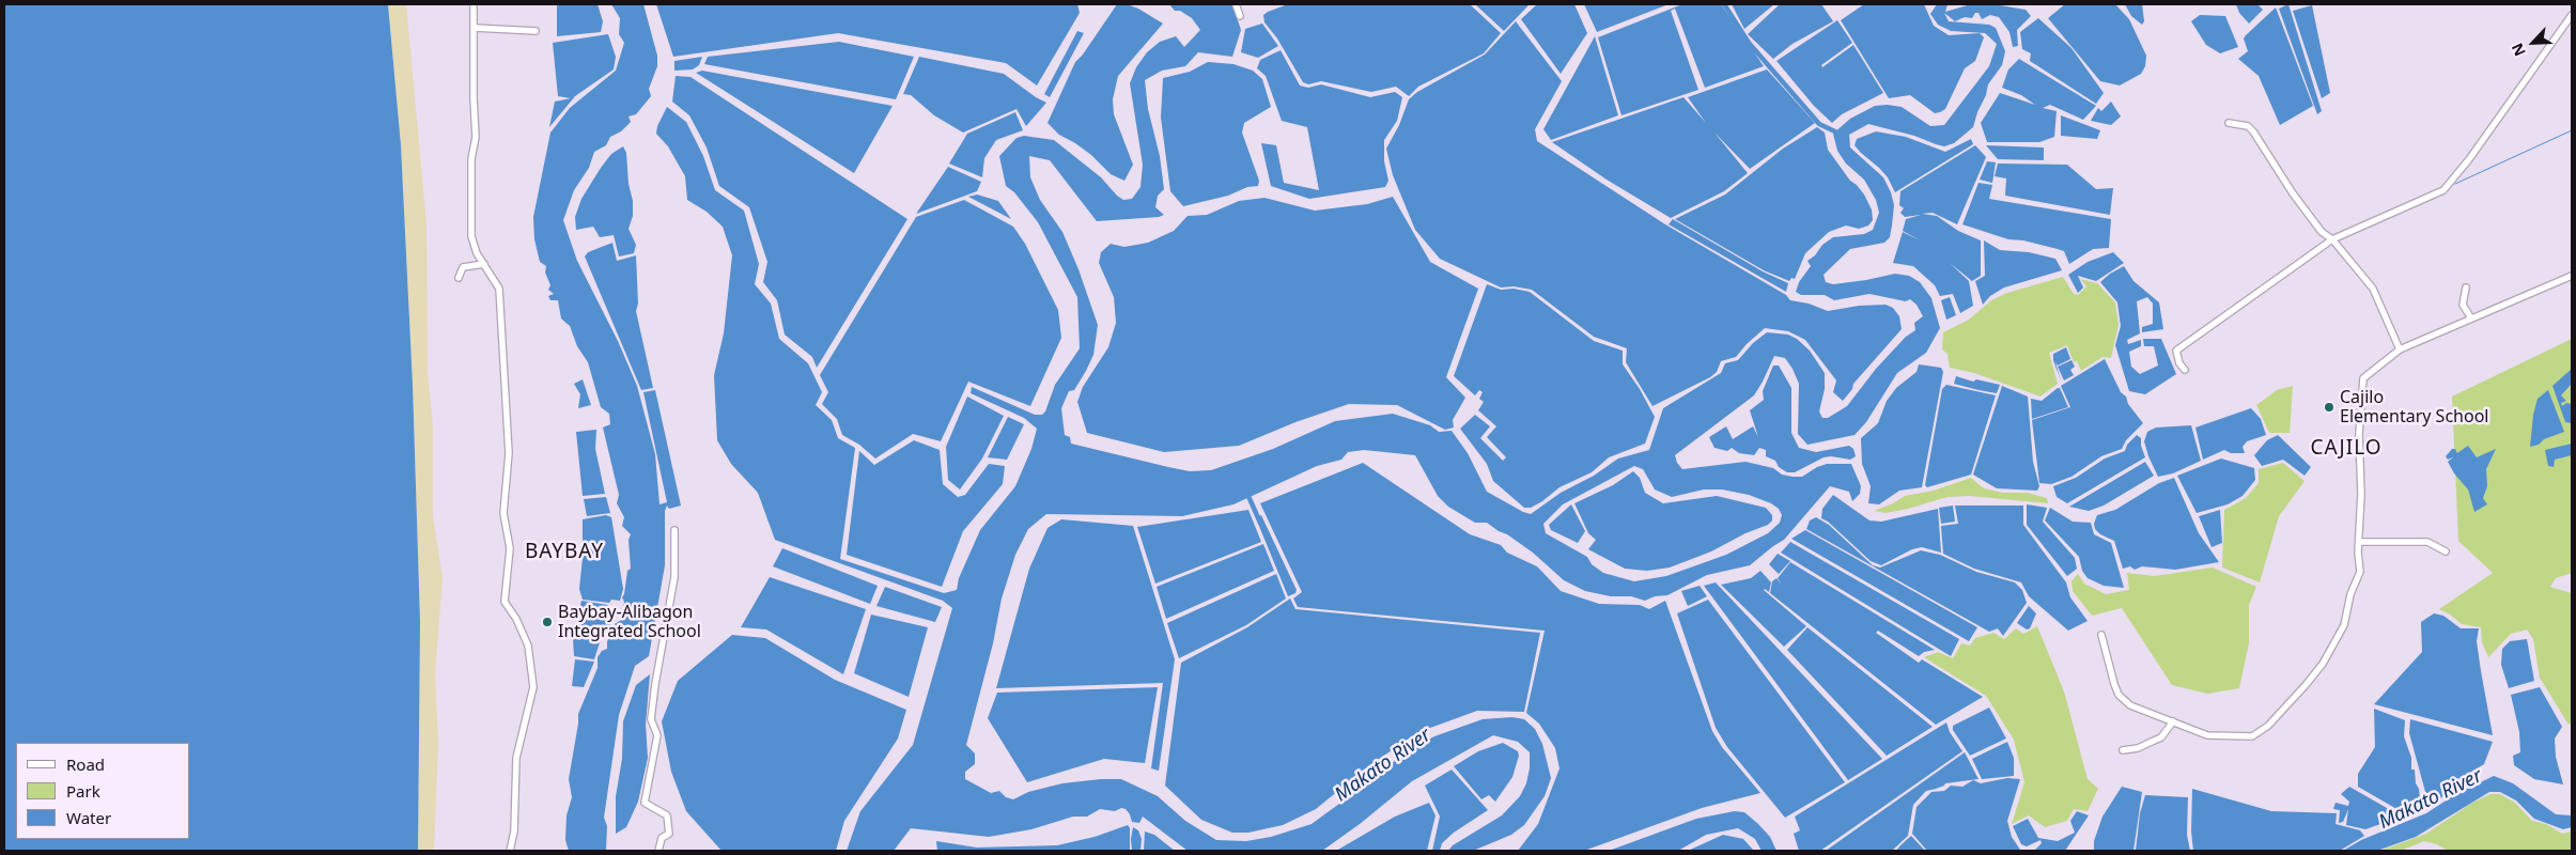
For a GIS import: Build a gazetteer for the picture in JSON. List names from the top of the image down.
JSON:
{
  "districts": ["CAJILO", "BAYBAY"],
  "water": ["Makato River"],
  "places": ["Cajilo Elementary School", "Baybay-Alibagon Integrated School"],
  "legend": ["Road", "Park", "Water"],
  "north": "bottom left"
}
